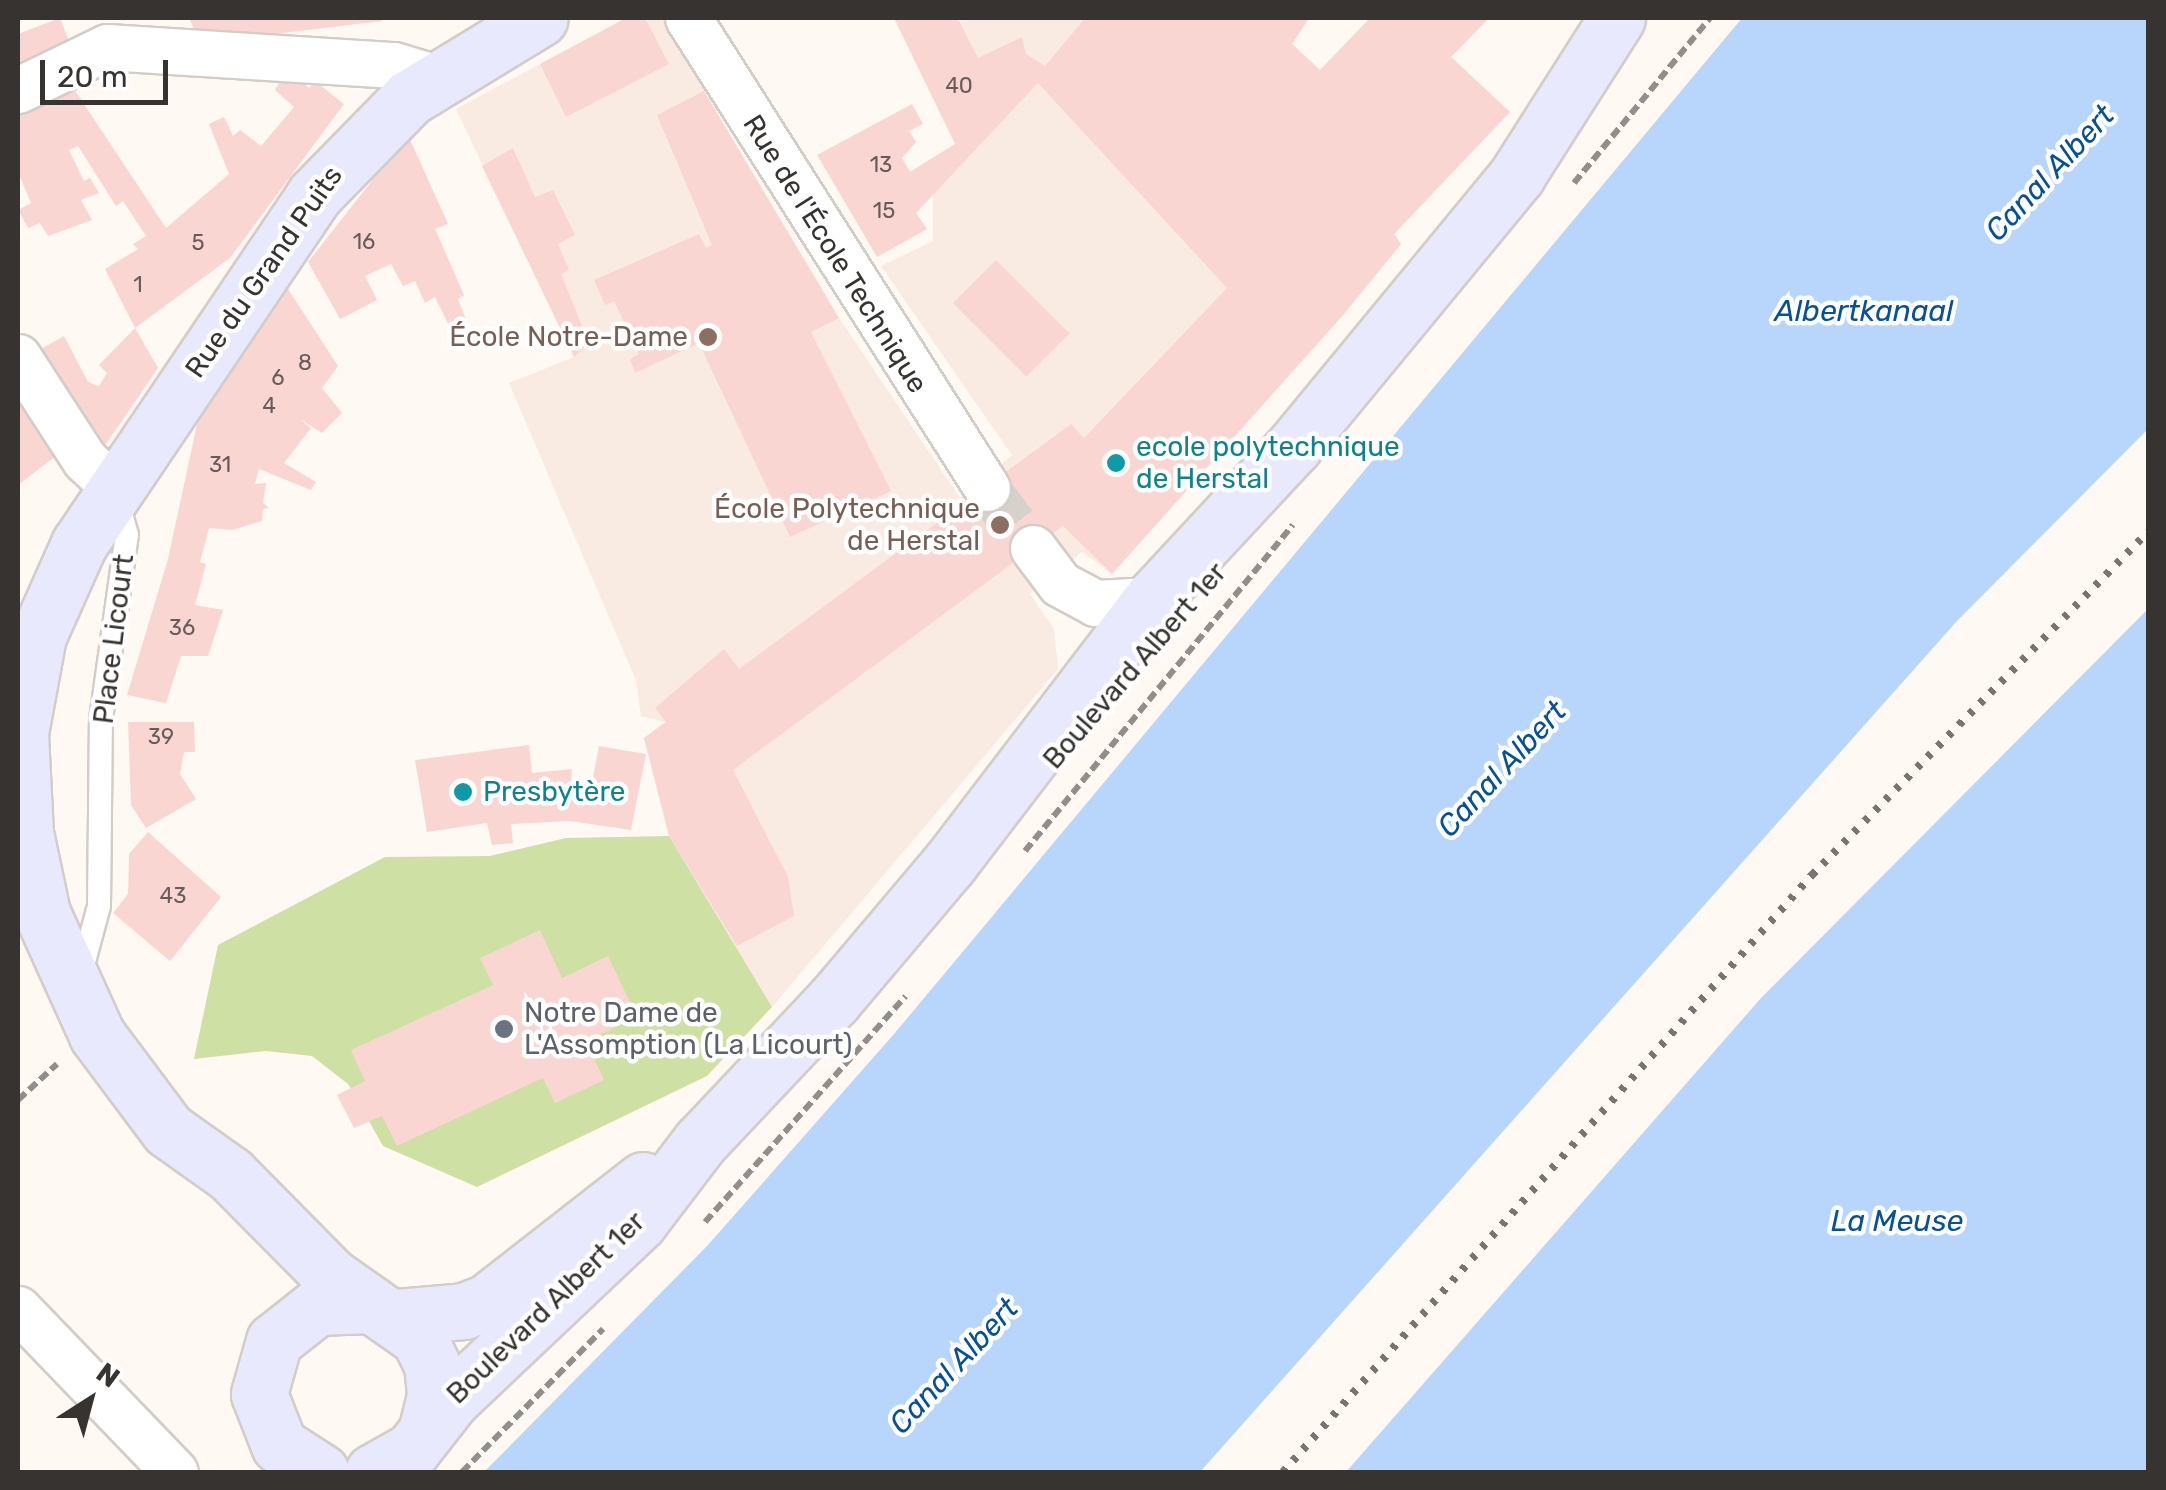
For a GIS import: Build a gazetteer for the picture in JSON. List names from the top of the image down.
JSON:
{
  "streets": {
    "main road": ["Rue du Grand Puits", "Place Licourt", "Boulevard Albert 1er"],
    "street": ["Rue de l'École Technique"]
  },
  "crossings": [
    ["Rue du Grand Puits", "Place Licourt"],
    ["Place Licourt", "Boulevard Albert 1er"]
  ],
  "water": ["Canal Albert", "Albertkanaal", "La Meuse"],
  "places": [
    "École Notre-Dame",
    "ecole polytechnique de Herstal",
    "École Polytechnique de Herstal",
    "Presbytère",
    "Notre Dame de L'Assomption (La Licourt)"
  ],
  "house_numbers": [
    "40",
    "13",
    "15",
    "16",
    "5",
    "1",
    "8",
    "6",
    "4",
    "31",
    "36",
    "39",
    "43"
  ],
  "scale_bar": "20 m",
  "north": "top right"
}
